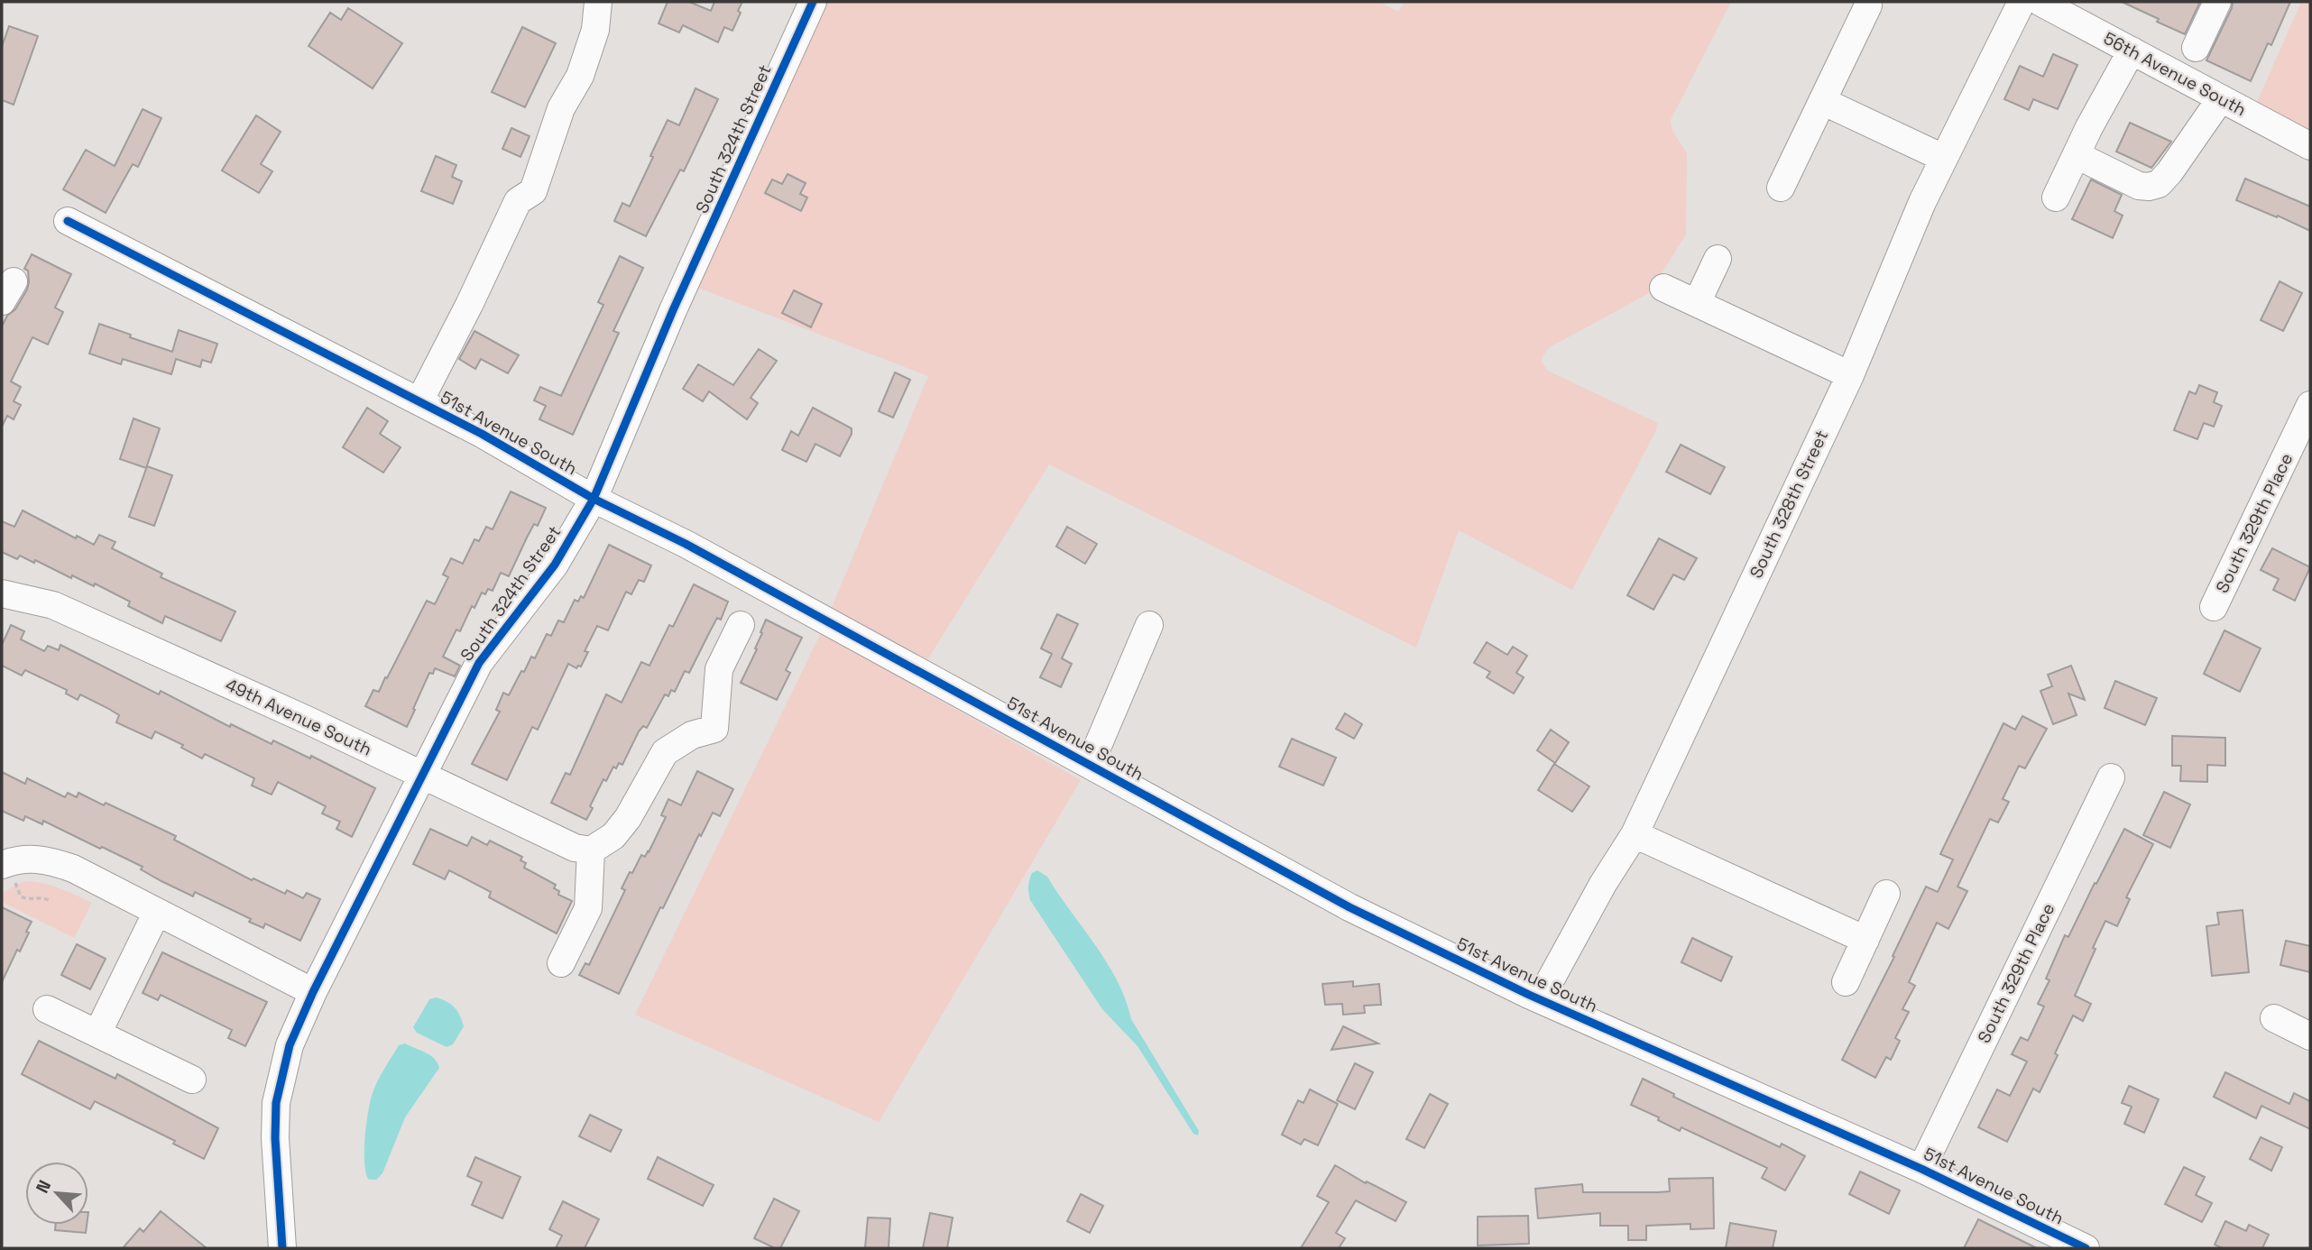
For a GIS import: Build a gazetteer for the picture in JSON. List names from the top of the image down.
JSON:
{
  "streets": {
    "street": [
      "56th Avenue South",
      "South 324th Street",
      "51st Avenue South",
      "South 328th Street",
      "South 329th Place",
      "49th Avenue South"
    ]
  },
  "crossings": [
    ["South 324th Street", "51st Avenue South"],
    ["South 324th Street", "49th Avenue South"],
    ["51st Avenue South", "South 328th Street"],
    ["51st Avenue South", "South 329th Place"]
  ],
  "north": "top left"
}
